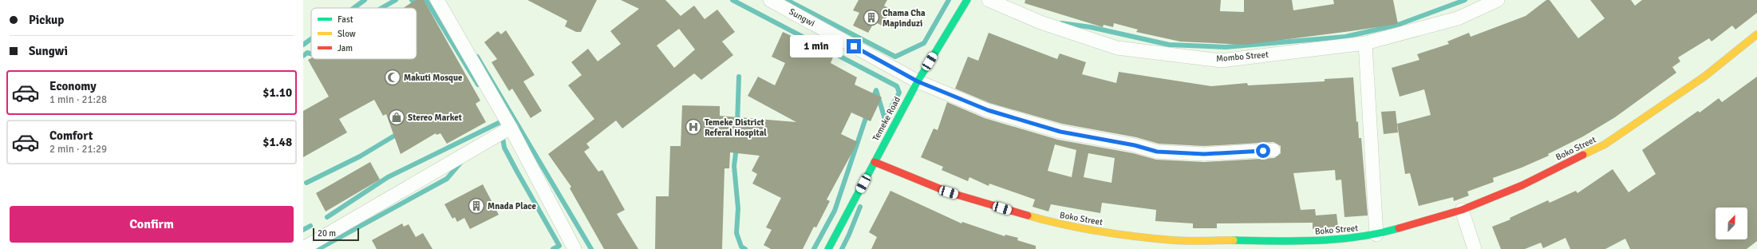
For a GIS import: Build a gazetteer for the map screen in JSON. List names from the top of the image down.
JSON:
{
  "streets": {
    "street": [
      "Sungwi",
      "Mombo Street",
      "Temeke Road",
      "Boko Street"
    ]
  },
  "crossings": [
    ["Sungwi", "Temeke Road"],
    ["Temeke Road", "Boko Street"]
  ],
  "places": {
    "building": ["Chama Cha Mapinduzi", "Mnada Place"],
    "mosque": ["Makuti Mosque"],
    "shop": ["Stereo Market"],
    "hospital": ["Temeke District Referal Hospital"]
  },
  "legend": ["Fast", "Slow", "Jam"],
  "scale_bar": "20 m",
  "north": "top right",
  "page": {
    "banner": ["Pickup", "Sungwi"],
    "bubble": "1 min",
    "list": [
      {
        "name": "Economy",
        "note": "1 min · 21:28",
        "value": "$1.10"
      },
      {
        "name": "Comfort",
        "note": "2 min · 21:29",
        "value": "$1.48"
      }
    ],
    "buttons": "Confirm",
    "scale": "20 m"
  }
}
